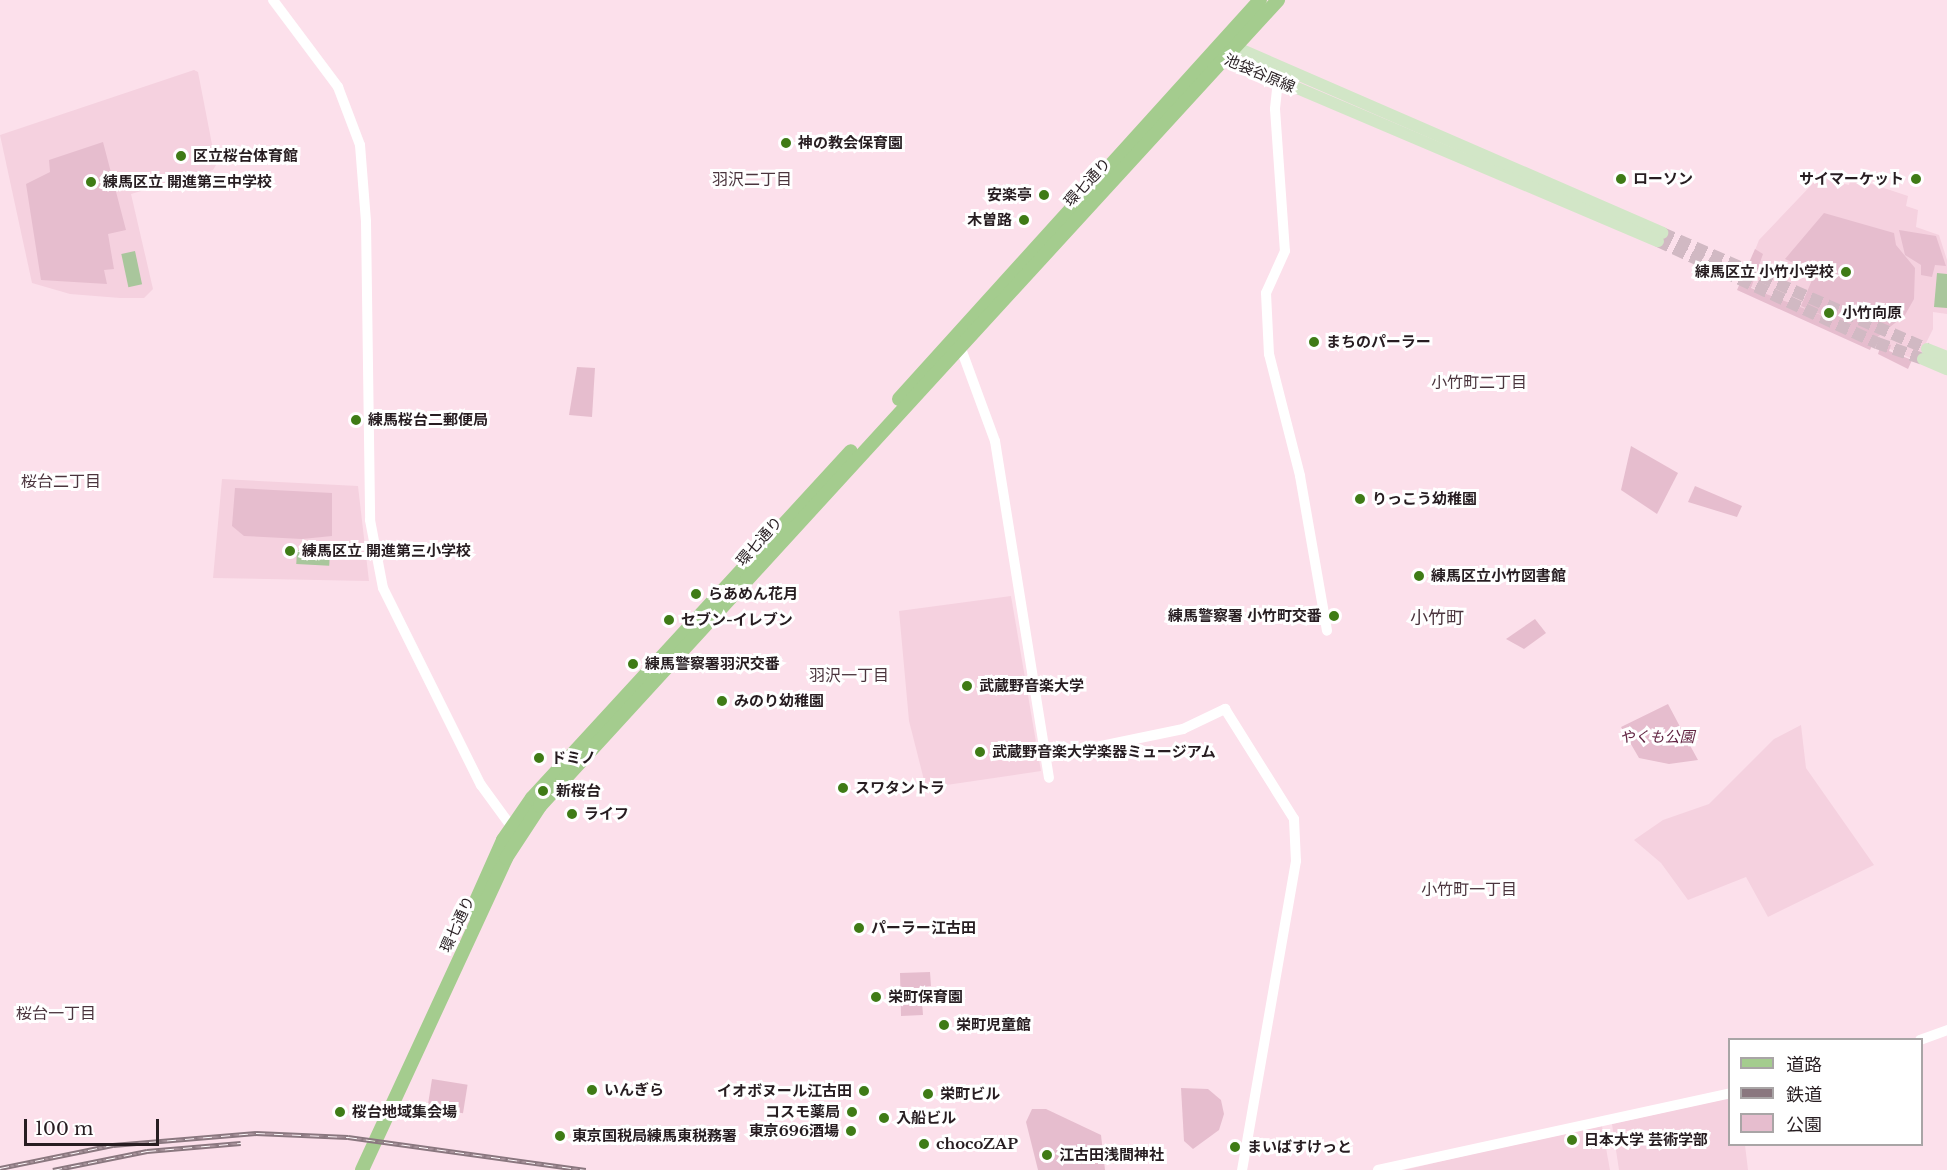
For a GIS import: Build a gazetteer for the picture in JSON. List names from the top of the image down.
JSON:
{
  "streets": {
    "main road": ["池袋谷原線", "環七通り"]
  },
  "crossings": [
    ["池袋谷原線", "環七通り"]
  ],
  "districts": [
    "羽沢二丁目",
    "小竹町二丁目",
    "桜台二丁目",
    "小竹町",
    "羽沢一丁目",
    "小竹町一丁目",
    "桜台一丁目"
  ],
  "parks": ["やくも公園"],
  "places": [
    "神の教会保育園",
    "区立桜台体育館",
    "ローソン",
    "サイマーケット",
    "練馬区立 開進第三中学校",
    "安楽亭",
    "木曽路",
    "練馬区立 小竹小学校",
    "小竹向原",
    "まちのパーラー",
    "練馬桜台二郵便局",
    "りっこう幼稚園",
    "練馬区立 開進第三小学校",
    "練馬区立小竹図書館",
    "らあめん花月",
    "練馬警察署 小竹町交番",
    "セブン-イレブン",
    "練馬警察署羽沢交番",
    "武蔵野音楽大学",
    "みのり幼稚園",
    "武蔵野音楽大学楽器ミュージアム",
    "ドミノ",
    "スワタントラ",
    "新桜台",
    "ライフ",
    "パーラー江古田",
    "栄町保育園",
    "栄町児童館",
    "いんぎら",
    "イオボヌール江古田",
    "栄町ビル",
    "桜台地域集会場",
    "コスモ薬局",
    "入船ビル",
    "東京696酒場",
    "東京国税局練馬東税務署",
    "日本大学 芸術学部",
    "chocoZAP",
    "まいばすけっと",
    "江古田浅間神社"
  ],
  "legend": ["道路", "鉄道", "公園"],
  "scale_bar": "100 m"
}
